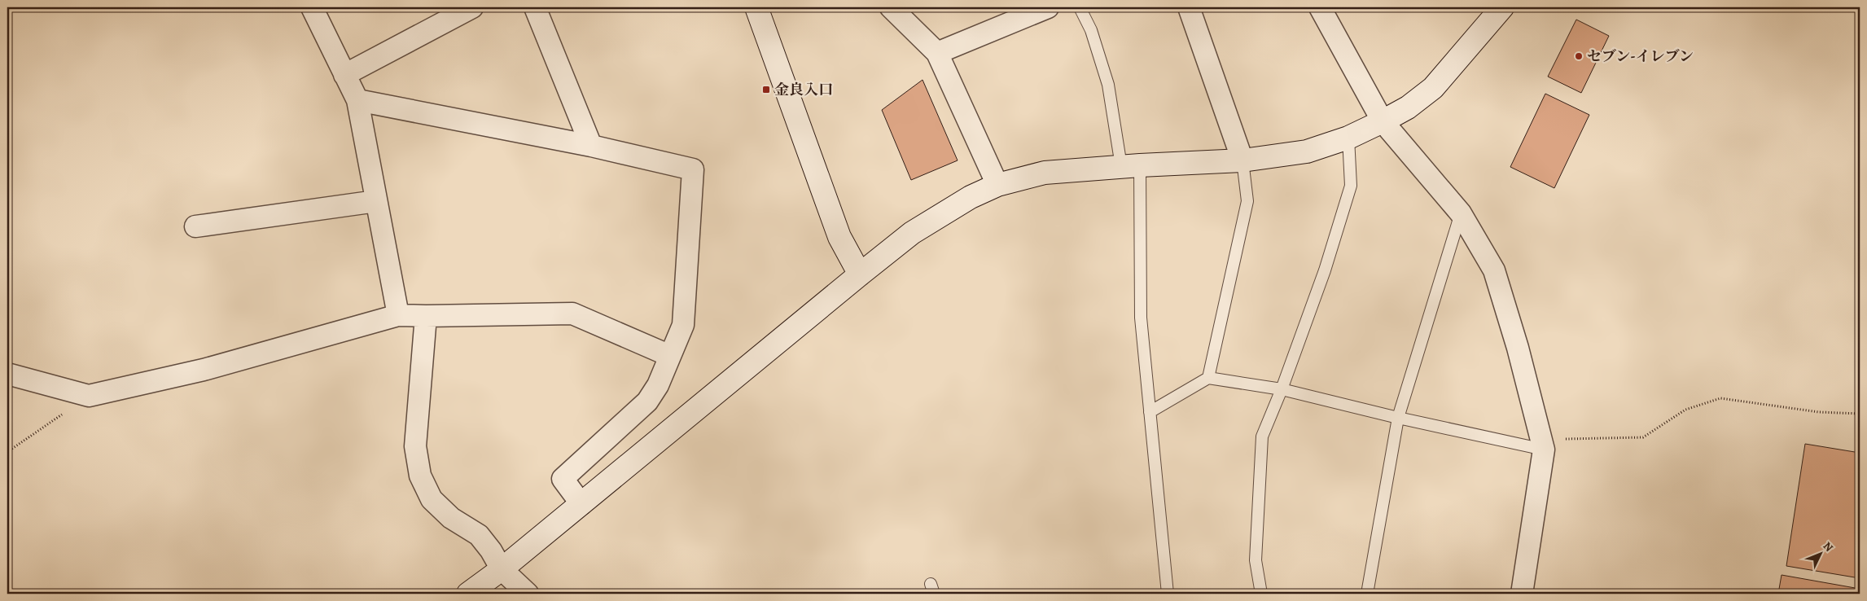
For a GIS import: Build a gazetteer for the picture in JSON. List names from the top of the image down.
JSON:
{
  "places": {
    "other": ["セブン-イレブン"],
    "transit": ["金良入口"]
  },
  "north": "top right"
}
